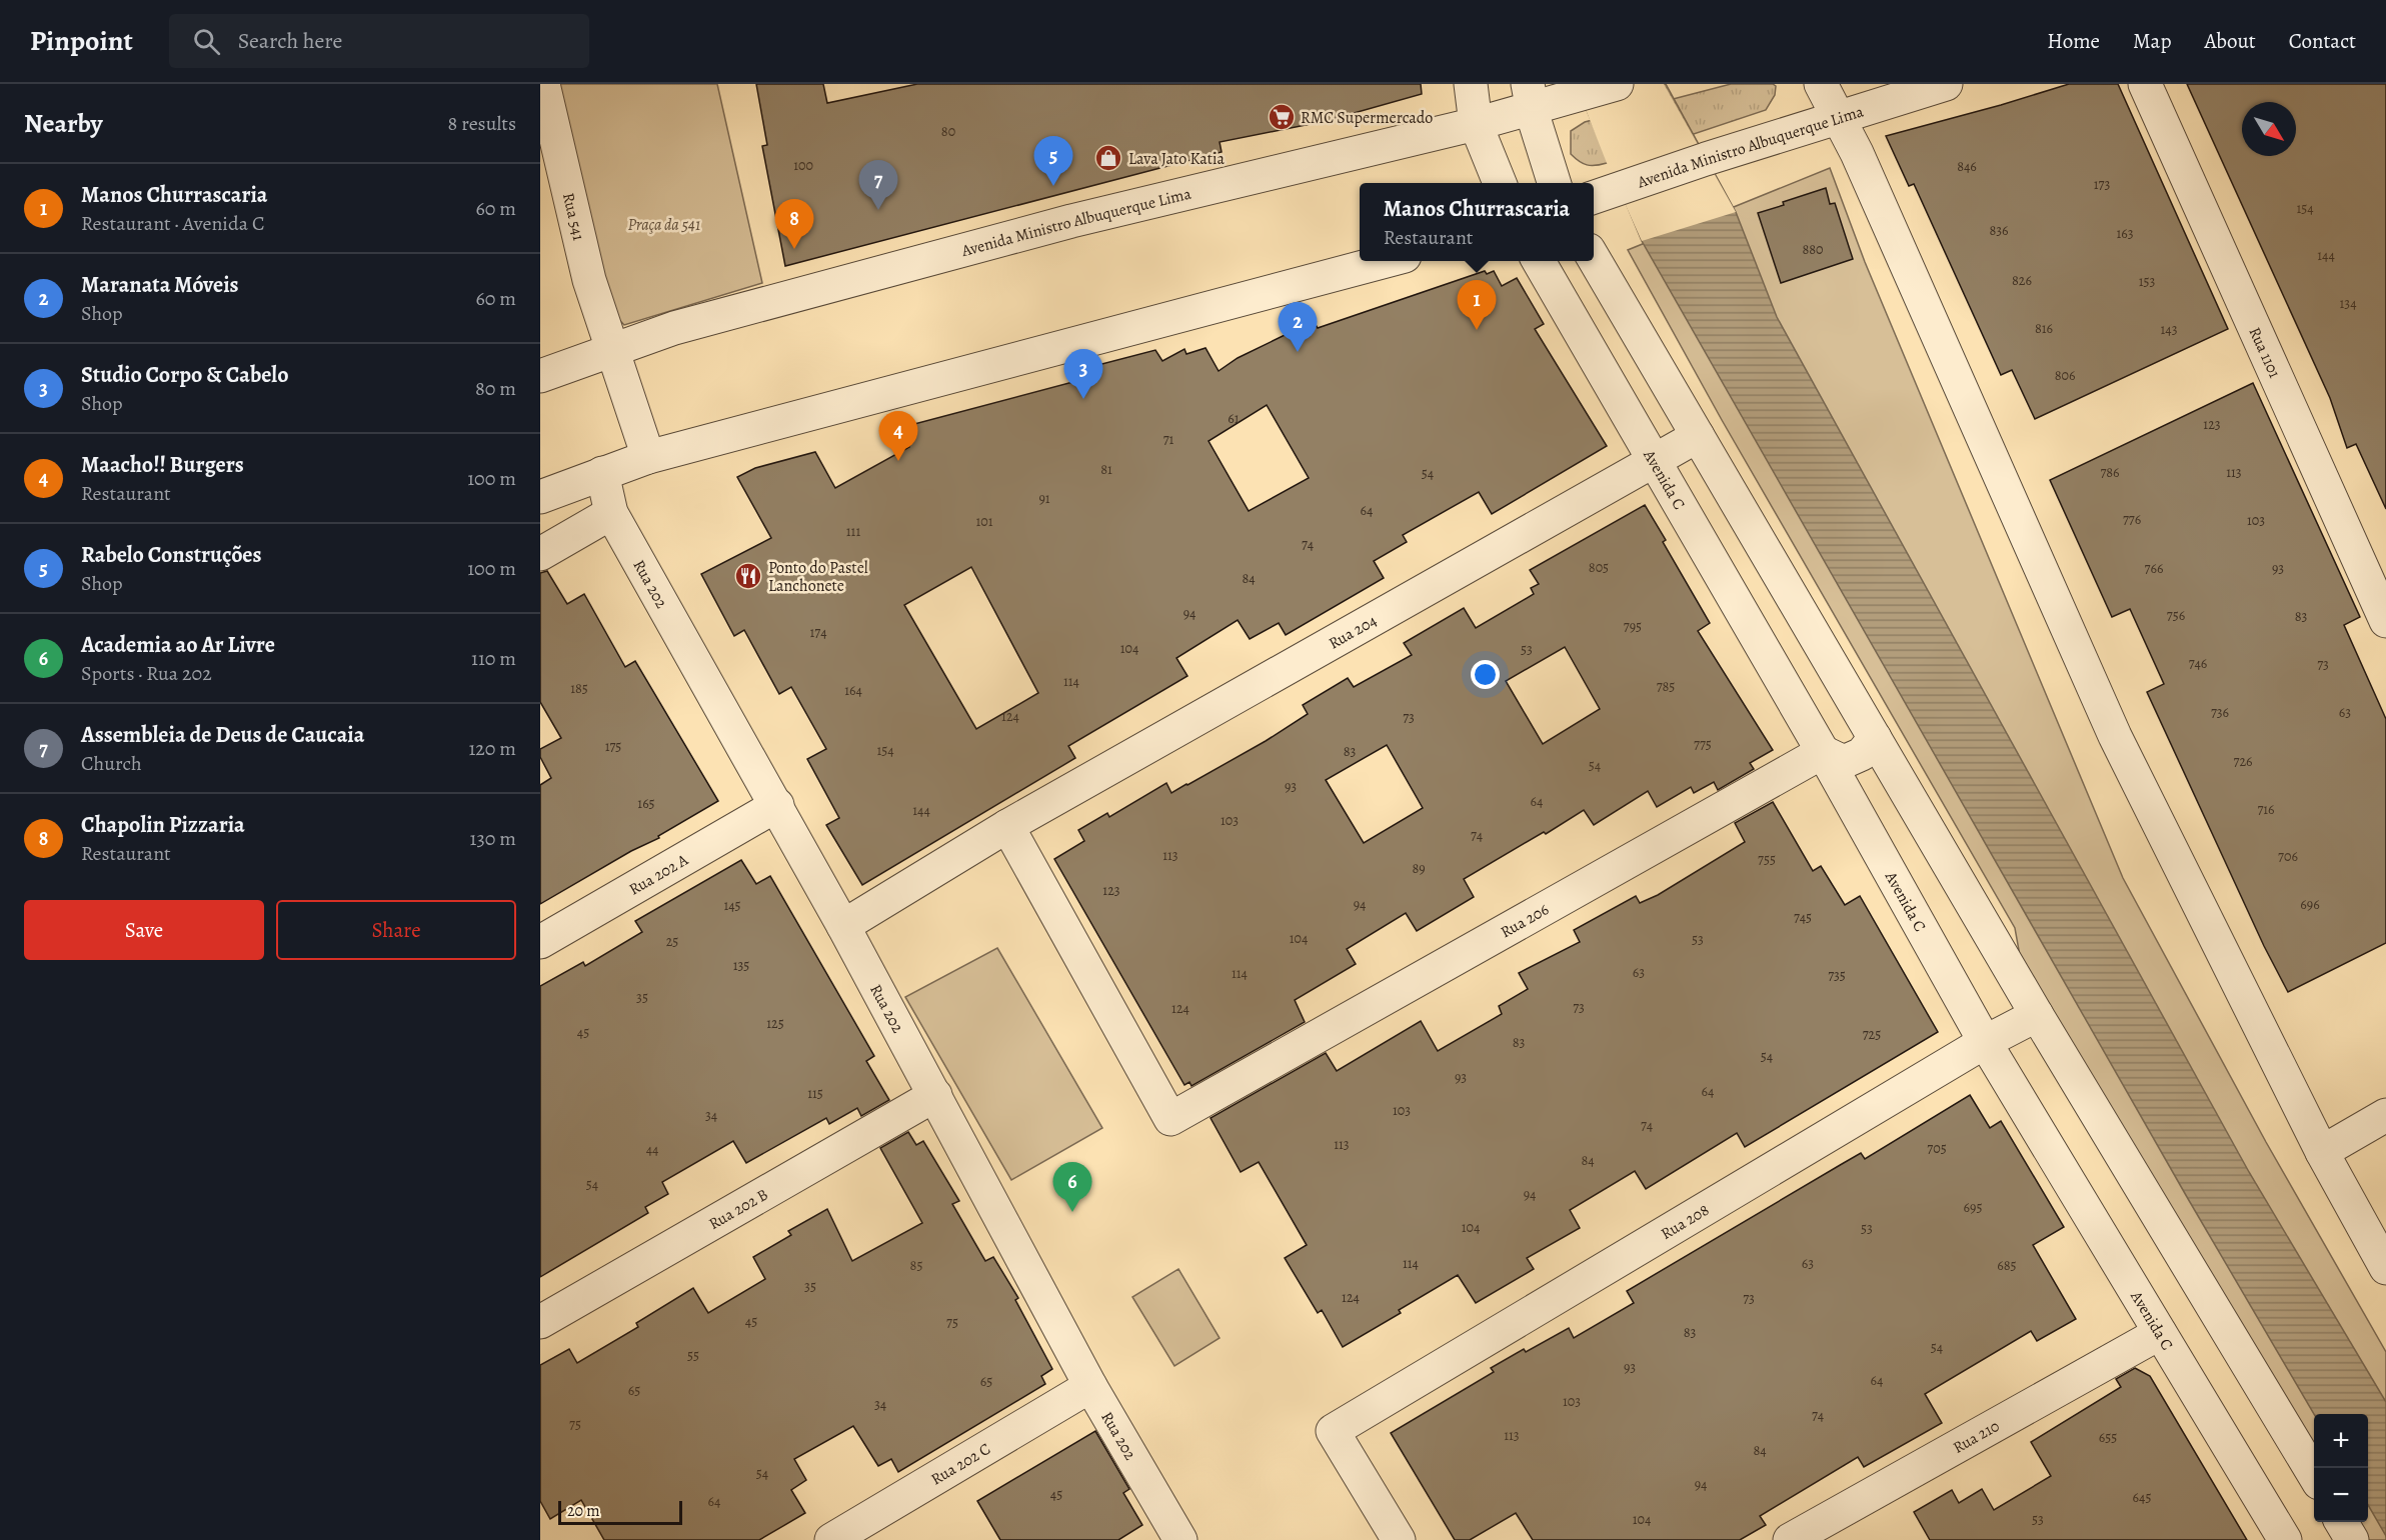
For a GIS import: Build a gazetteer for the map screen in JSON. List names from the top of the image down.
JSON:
{
  "streets": {
    "street": [
      "Avenida Ministro Albuquerque Lima",
      "Rua 541",
      "Rua 1101",
      "Avenida C",
      "Rua 202",
      "Rua 204",
      "Rua 202 A",
      "Rua 206",
      "Rua 202 B",
      "Rua 208",
      "Rua 210",
      "Rua 202 C"
    ]
  },
  "crossings": [
    ["Avenida Ministro Albuquerque Lima", "Rua 541"],
    ["Avenida C", "Rua 204"],
    ["Avenida C", "Rua 206"],
    ["Avenida C", "Rua 208"],
    ["Avenida C", "Rua 210"],
    ["Rua 202", "Rua 204"],
    ["Rua 202", "Rua 202 A"],
    ["Rua 202", "Rua 202 B"],
    ["Rua 202", "Rua 202 C"],
    ["Rua 204", "Rua 206"]
  ],
  "parks": ["Praça da 541"],
  "places": {
    "supermarket": ["RMC Supermercado"],
    "shop": ["Lava Jato Katia"],
    "restaurant": ["Ponto do Pastel Lanchonete"]
  },
  "house_numbers": [
    "80",
    "100",
    "846",
    "173",
    "154",
    "836",
    "163",
    "880",
    "144",
    "826",
    "153",
    "134",
    "816",
    "143",
    "806",
    "61",
    "123",
    "71",
    "81",
    "786",
    "113",
    "54",
    "91",
    "64",
    "776",
    "103",
    "101",
    "111",
    "74",
    "805",
    "766",
    "93",
    "84",
    "94",
    "756",
    "83",
    "795",
    "174",
    "104",
    "53",
    "746",
    "73",
    "114",
    "785",
    "185",
    "164",
    "736",
    "63",
    "124",
    "73",
    "775",
    "175",
    "154",
    "83",
    "726",
    "54",
    "93",
    "64",
    "165",
    "716",
    "144",
    "103",
    "74",
    "113",
    "706",
    "755",
    "89",
    "123",
    "94",
    "696",
    "145",
    "745",
    "104",
    "53",
    "25",
    "135",
    "63",
    "114",
    "735",
    "35",
    "73",
    "124",
    "125",
    "45",
    "725",
    "83",
    "54",
    "93",
    "64",
    "115",
    "103",
    "34",
    "74",
    "113",
    "705",
    "44",
    "84",
    "54",
    "94",
    "695",
    "104",
    "53",
    "114",
    "63",
    "85",
    "685",
    "35",
    "124",
    "73",
    "45",
    "75",
    "83",
    "54",
    "55",
    "93",
    "64",
    "65",
    "65",
    "103",
    "34",
    "74",
    "75",
    "113",
    "655",
    "84",
    "54",
    "94",
    "45",
    "645",
    "64",
    "104",
    "53"
  ],
  "scale_bar": "20 m",
  "north": "bottom right",
  "page": {
    "header": "Pinpoint",
    "search": "Search here",
    "nav": [
      "Home",
      "Map",
      "About",
      "Contact"
    ],
    "heading": ["Nearby", "8 results"],
    "pins": [
      "5",
      "7",
      "8",
      "1",
      "2",
      "3",
      "4",
      "6"
    ],
    "list": [
      {
        "mark": "1",
        "name": "Manos Churrascaria",
        "note": "Restaurant · Avenida C",
        "value": "60 m"
      },
      {
        "mark": "2",
        "name": "Maranata Móveis",
        "note": "Shop",
        "value": "60 m"
      },
      {
        "mark": "3",
        "name": "Studio Corpo & Cabelo",
        "note": "Shop",
        "value": "80 m"
      },
      {
        "mark": "4",
        "name": "Maacho!! Burgers",
        "note": "Restaurant",
        "value": "100 m"
      },
      {
        "mark": "5",
        "name": "Rabelo Construções",
        "note": "Shop",
        "value": "100 m"
      },
      {
        "mark": "6",
        "name": "Academia ao Ar Livre",
        "note": "Sports · Rua 202",
        "value": "110 m"
      },
      {
        "mark": "7",
        "name": "Assembleia de Deus de Caucaia",
        "note": "Church",
        "value": "120 m"
      },
      {
        "mark": "8",
        "name": "Chapolin Pizzaria",
        "note": "Restaurant",
        "value": "130 m"
      }
    ],
    "popup": ["Manos Churrascaria", "Restaurant"],
    "buttons": ["Save", "Share"],
    "map_buttons": ["+", "−"],
    "scale": "20 m"
  }
}
